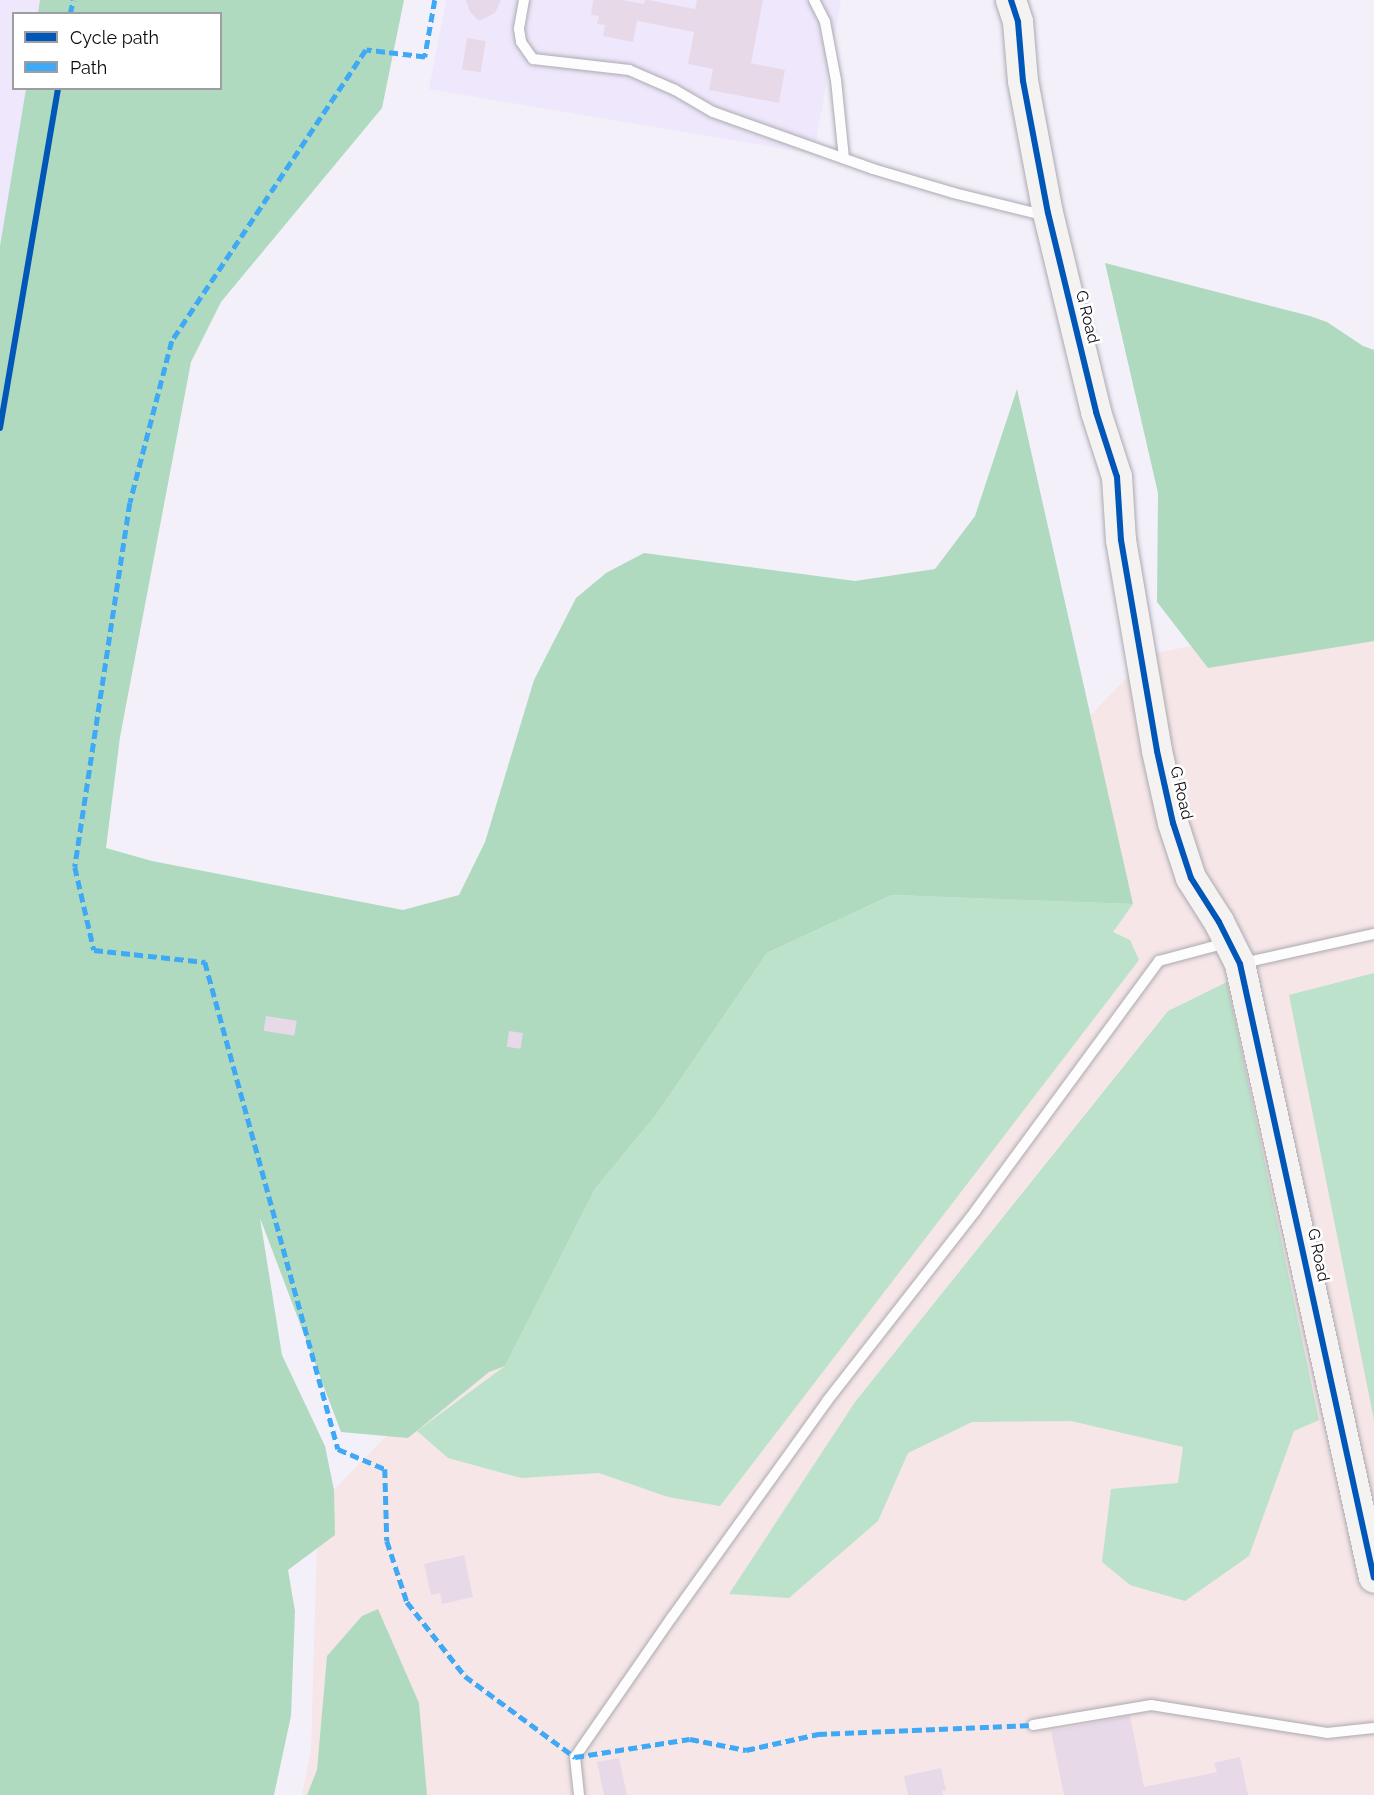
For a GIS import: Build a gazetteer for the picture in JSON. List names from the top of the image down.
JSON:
{
  "streets": {
    "street": ["G Road"]
  },
  "legend": ["Cycle path", "Path"]
}
